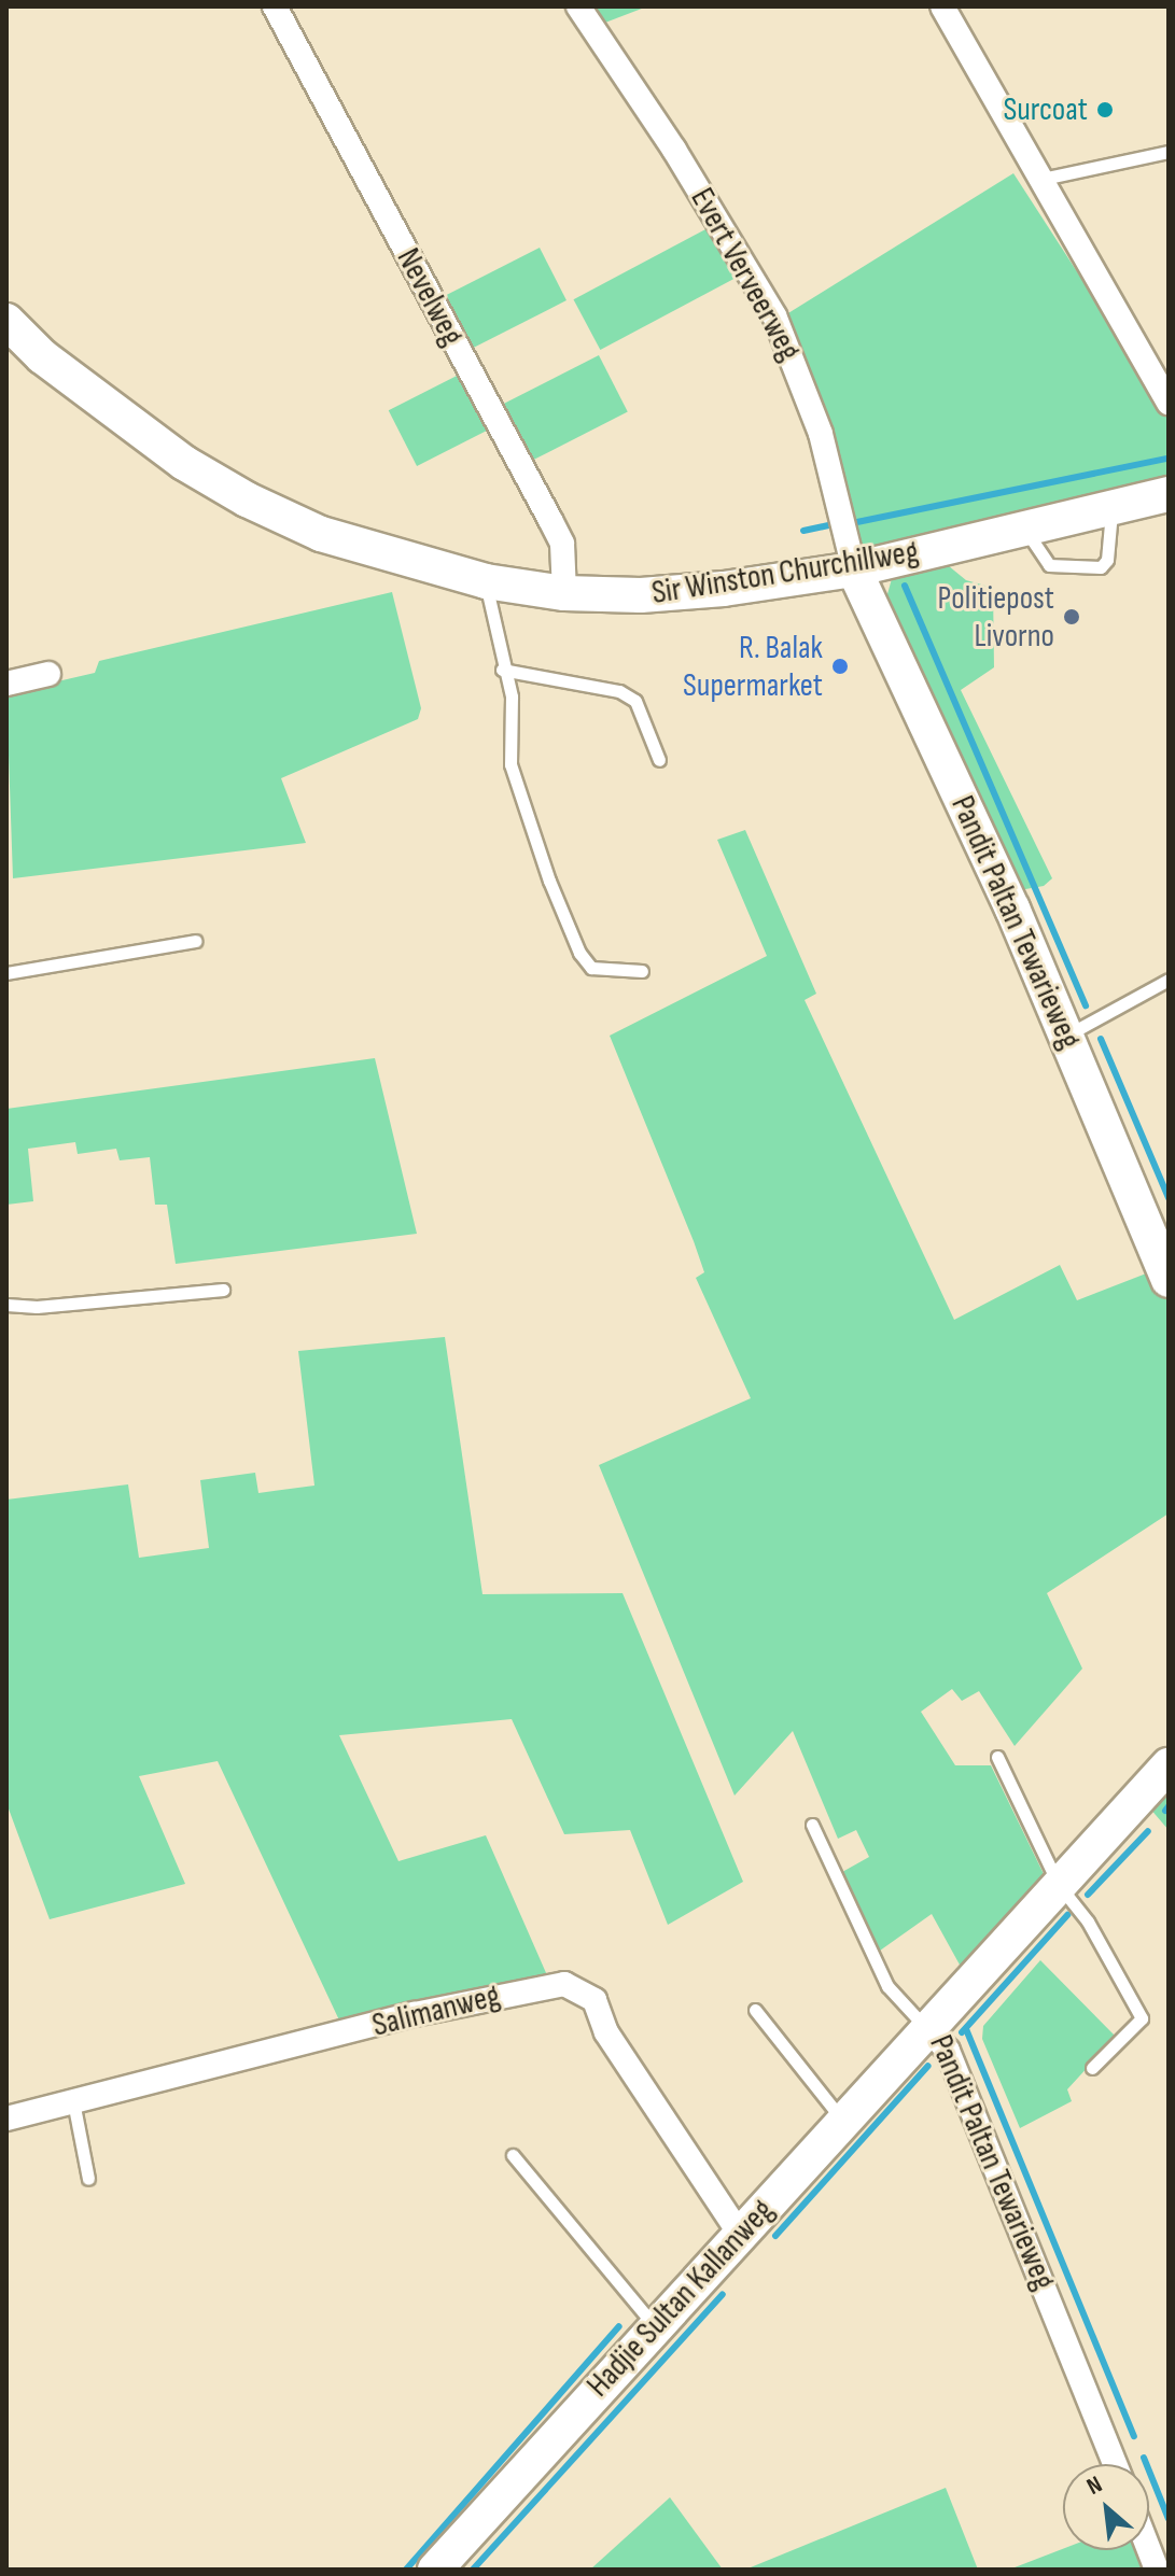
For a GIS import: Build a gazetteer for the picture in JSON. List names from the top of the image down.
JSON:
{
  "streets": {
    "street": [
      "Evert Verveerweg",
      "Nevelweg",
      "Sir Winston Churchillweg",
      "Pandit Paltan Tewarieweg",
      "Salimanweg",
      "Hadjie Sultan Kallanweg"
    ]
  },
  "crossings": [
    ["Evert Verveerweg", "Sir Winston Churchillweg"],
    ["Evert Verveerweg", "Pandit Paltan Tewarieweg"],
    ["Nevelweg", "Sir Winston Churchillweg"],
    ["Sir Winston Churchillweg", "Pandit Paltan Tewarieweg"],
    ["Pandit Paltan Tewarieweg", "Hadjie Sultan Kallanweg"],
    ["Salimanweg", "Hadjie Sultan Kallanweg"]
  ],
  "places": ["Surcoat", "Politiepost Livorno", "R. Balak Supermarket"],
  "north": "top left"
}
